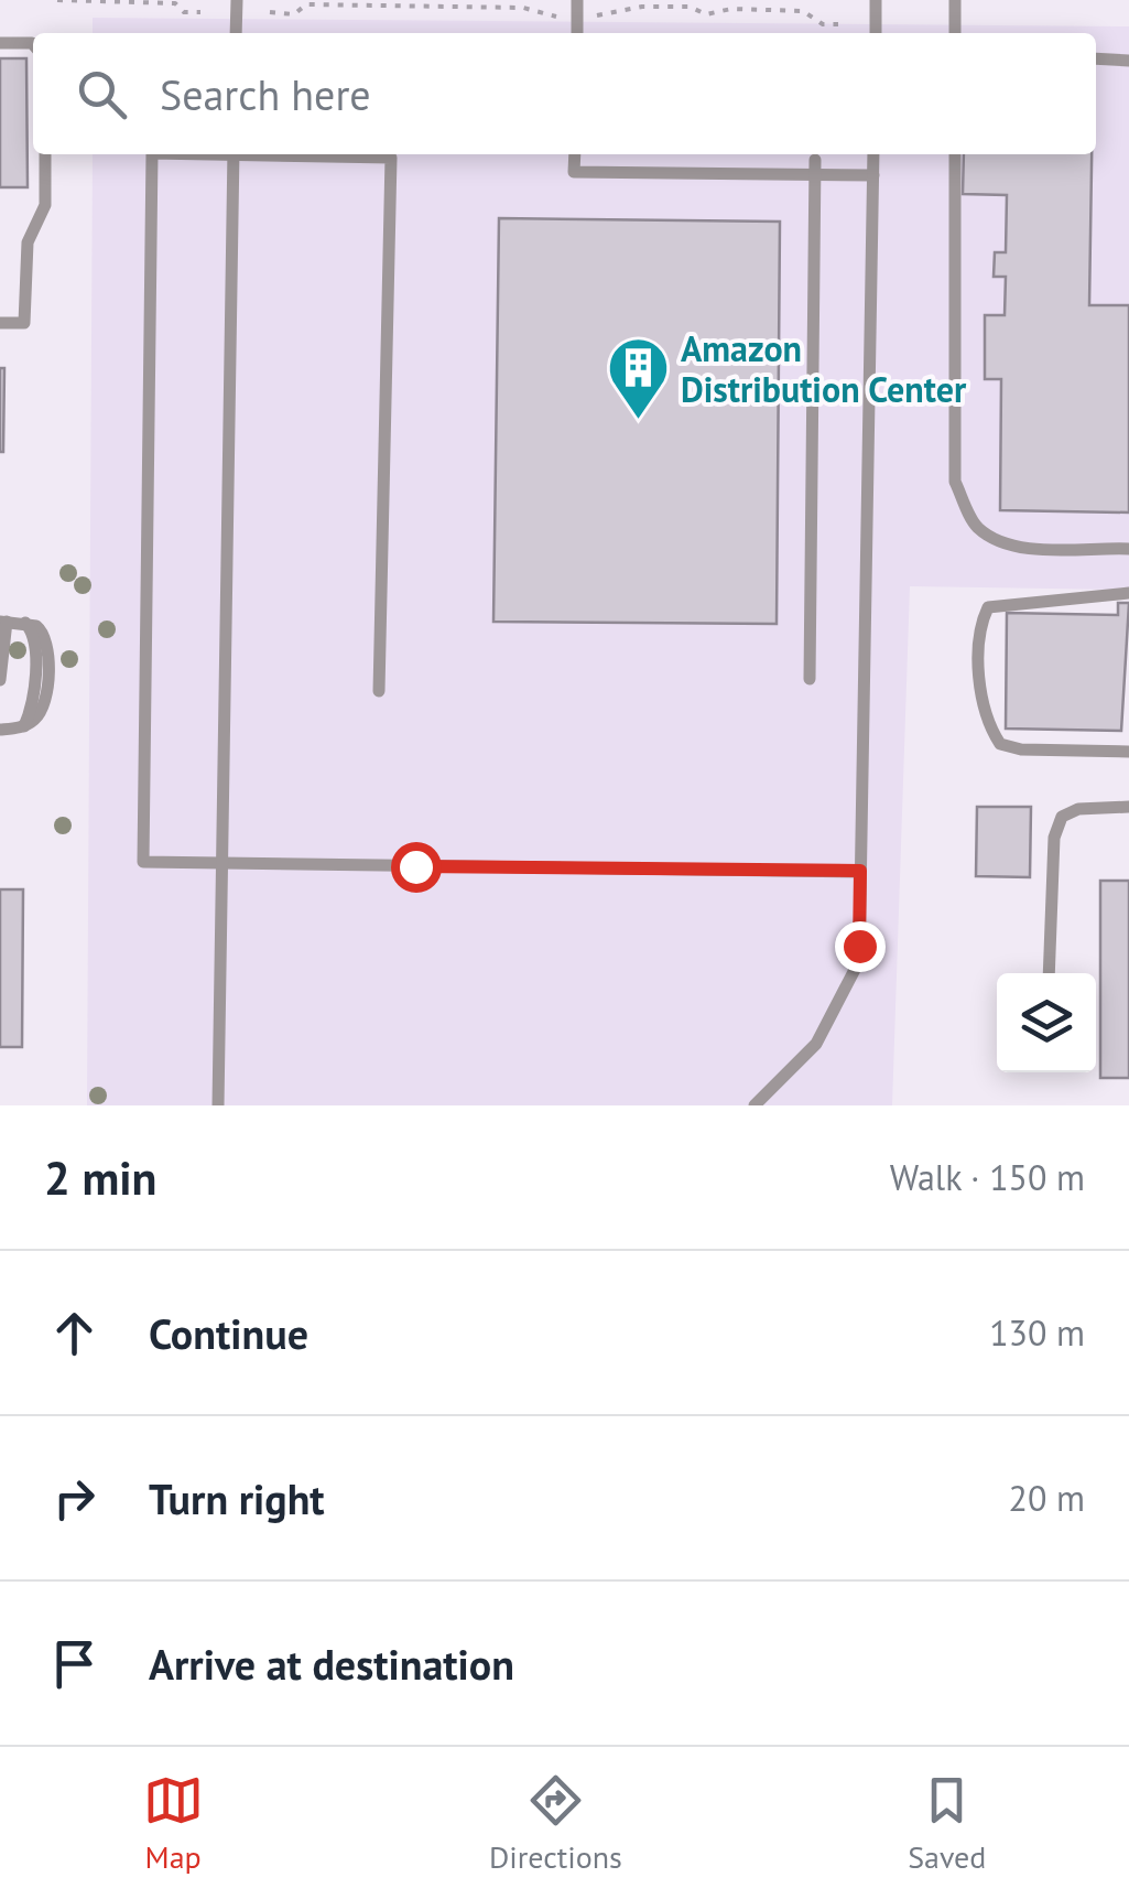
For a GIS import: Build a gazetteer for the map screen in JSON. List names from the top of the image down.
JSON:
{
  "places": {
    "building": ["Amazon Distribution Center"]
  },
  "page": {
    "search": "Search here",
    "heading": ["2 min", "Walk · 150 m"],
    "list": [
      ["Continue", "130 m"],
      ["Turn right", "20 m"],
      "Arrive at destination"
    ],
    "nav": ["Map", "Directions", "Saved"]
  }
}
